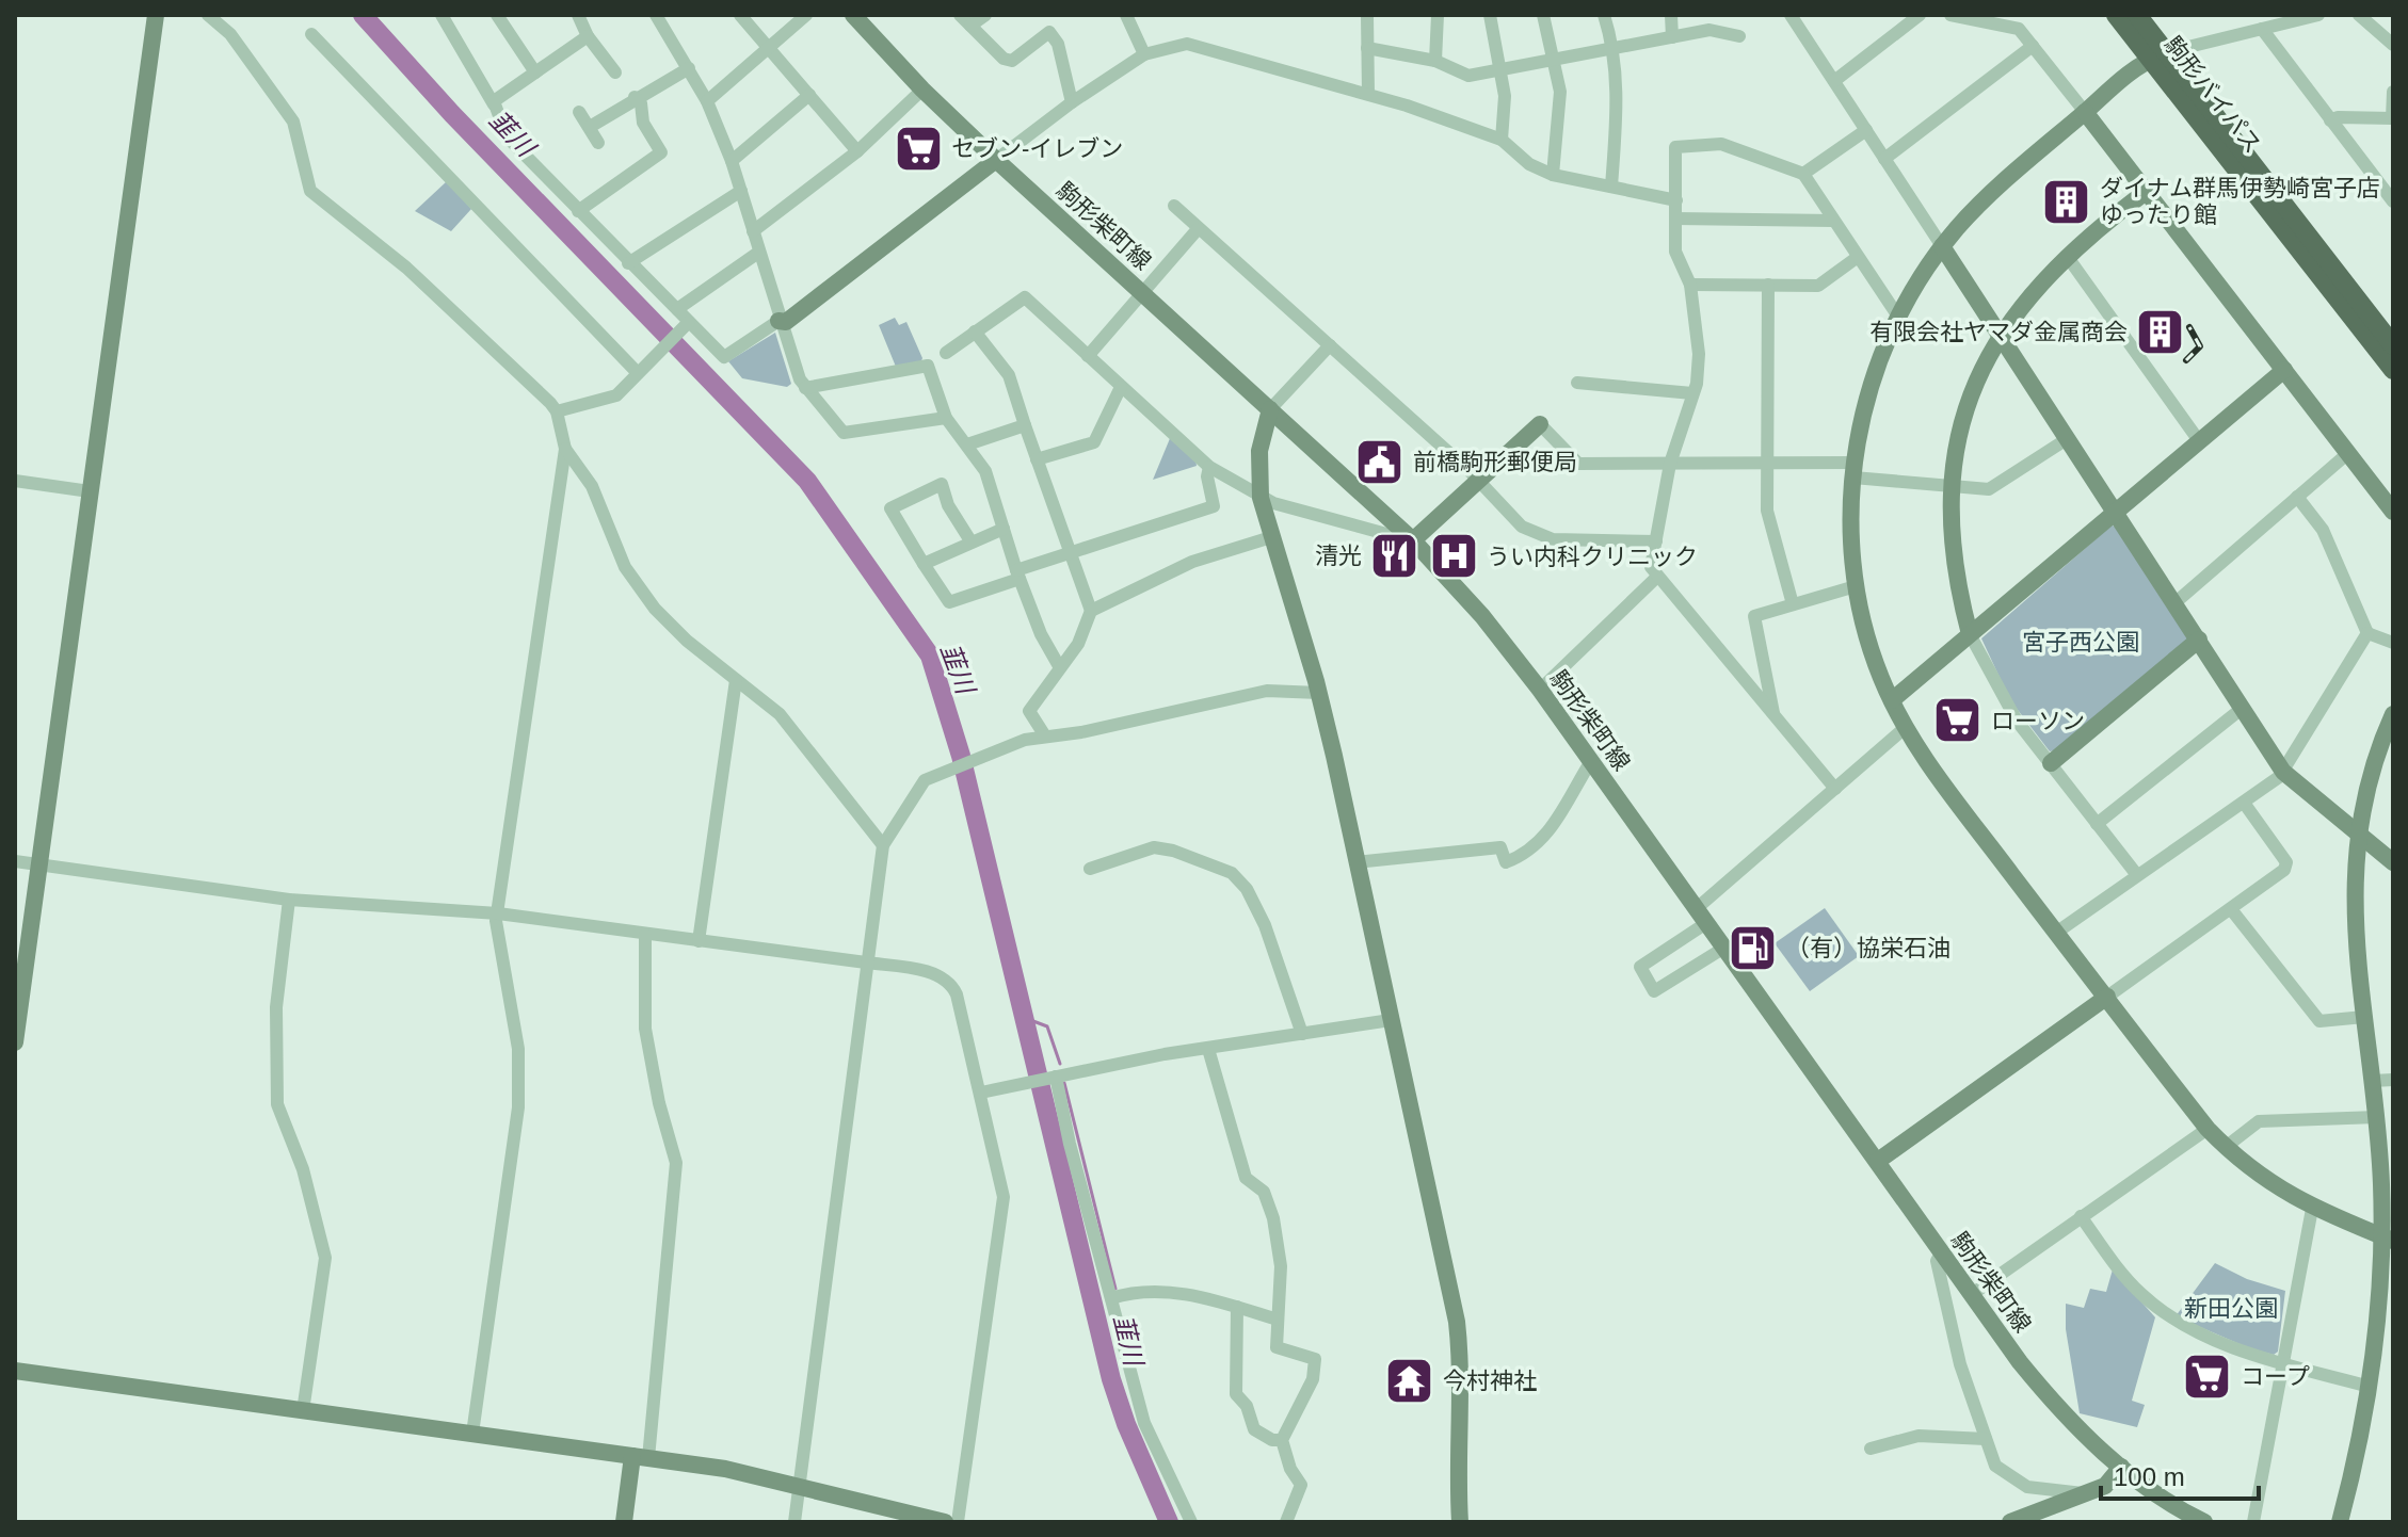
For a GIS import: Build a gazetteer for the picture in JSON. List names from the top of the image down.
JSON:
{
  "streets": {
    "main road": ["駒形バイパス"],
    "street": ["駒形柴町線"]
  },
  "water": ["韮川"],
  "parks": ["宮子西公園", "新田公園"],
  "places": {
    "supermarket": ["セブン-イレブン", "ローソン", "コープ"],
    "building": ["ダイナム群馬伊勢崎宮子店 ゆったり館", "有限会社ヤマダ金属商会"],
    "public building": ["前橋駒形郵便局"],
    "restaurant": ["清光"],
    "hospital": ["うい内科クリニック"],
    "fuel station": ["（有）協栄石油"],
    "temple": ["今村神社"]
  },
  "scale_bar": "100 m"
}
